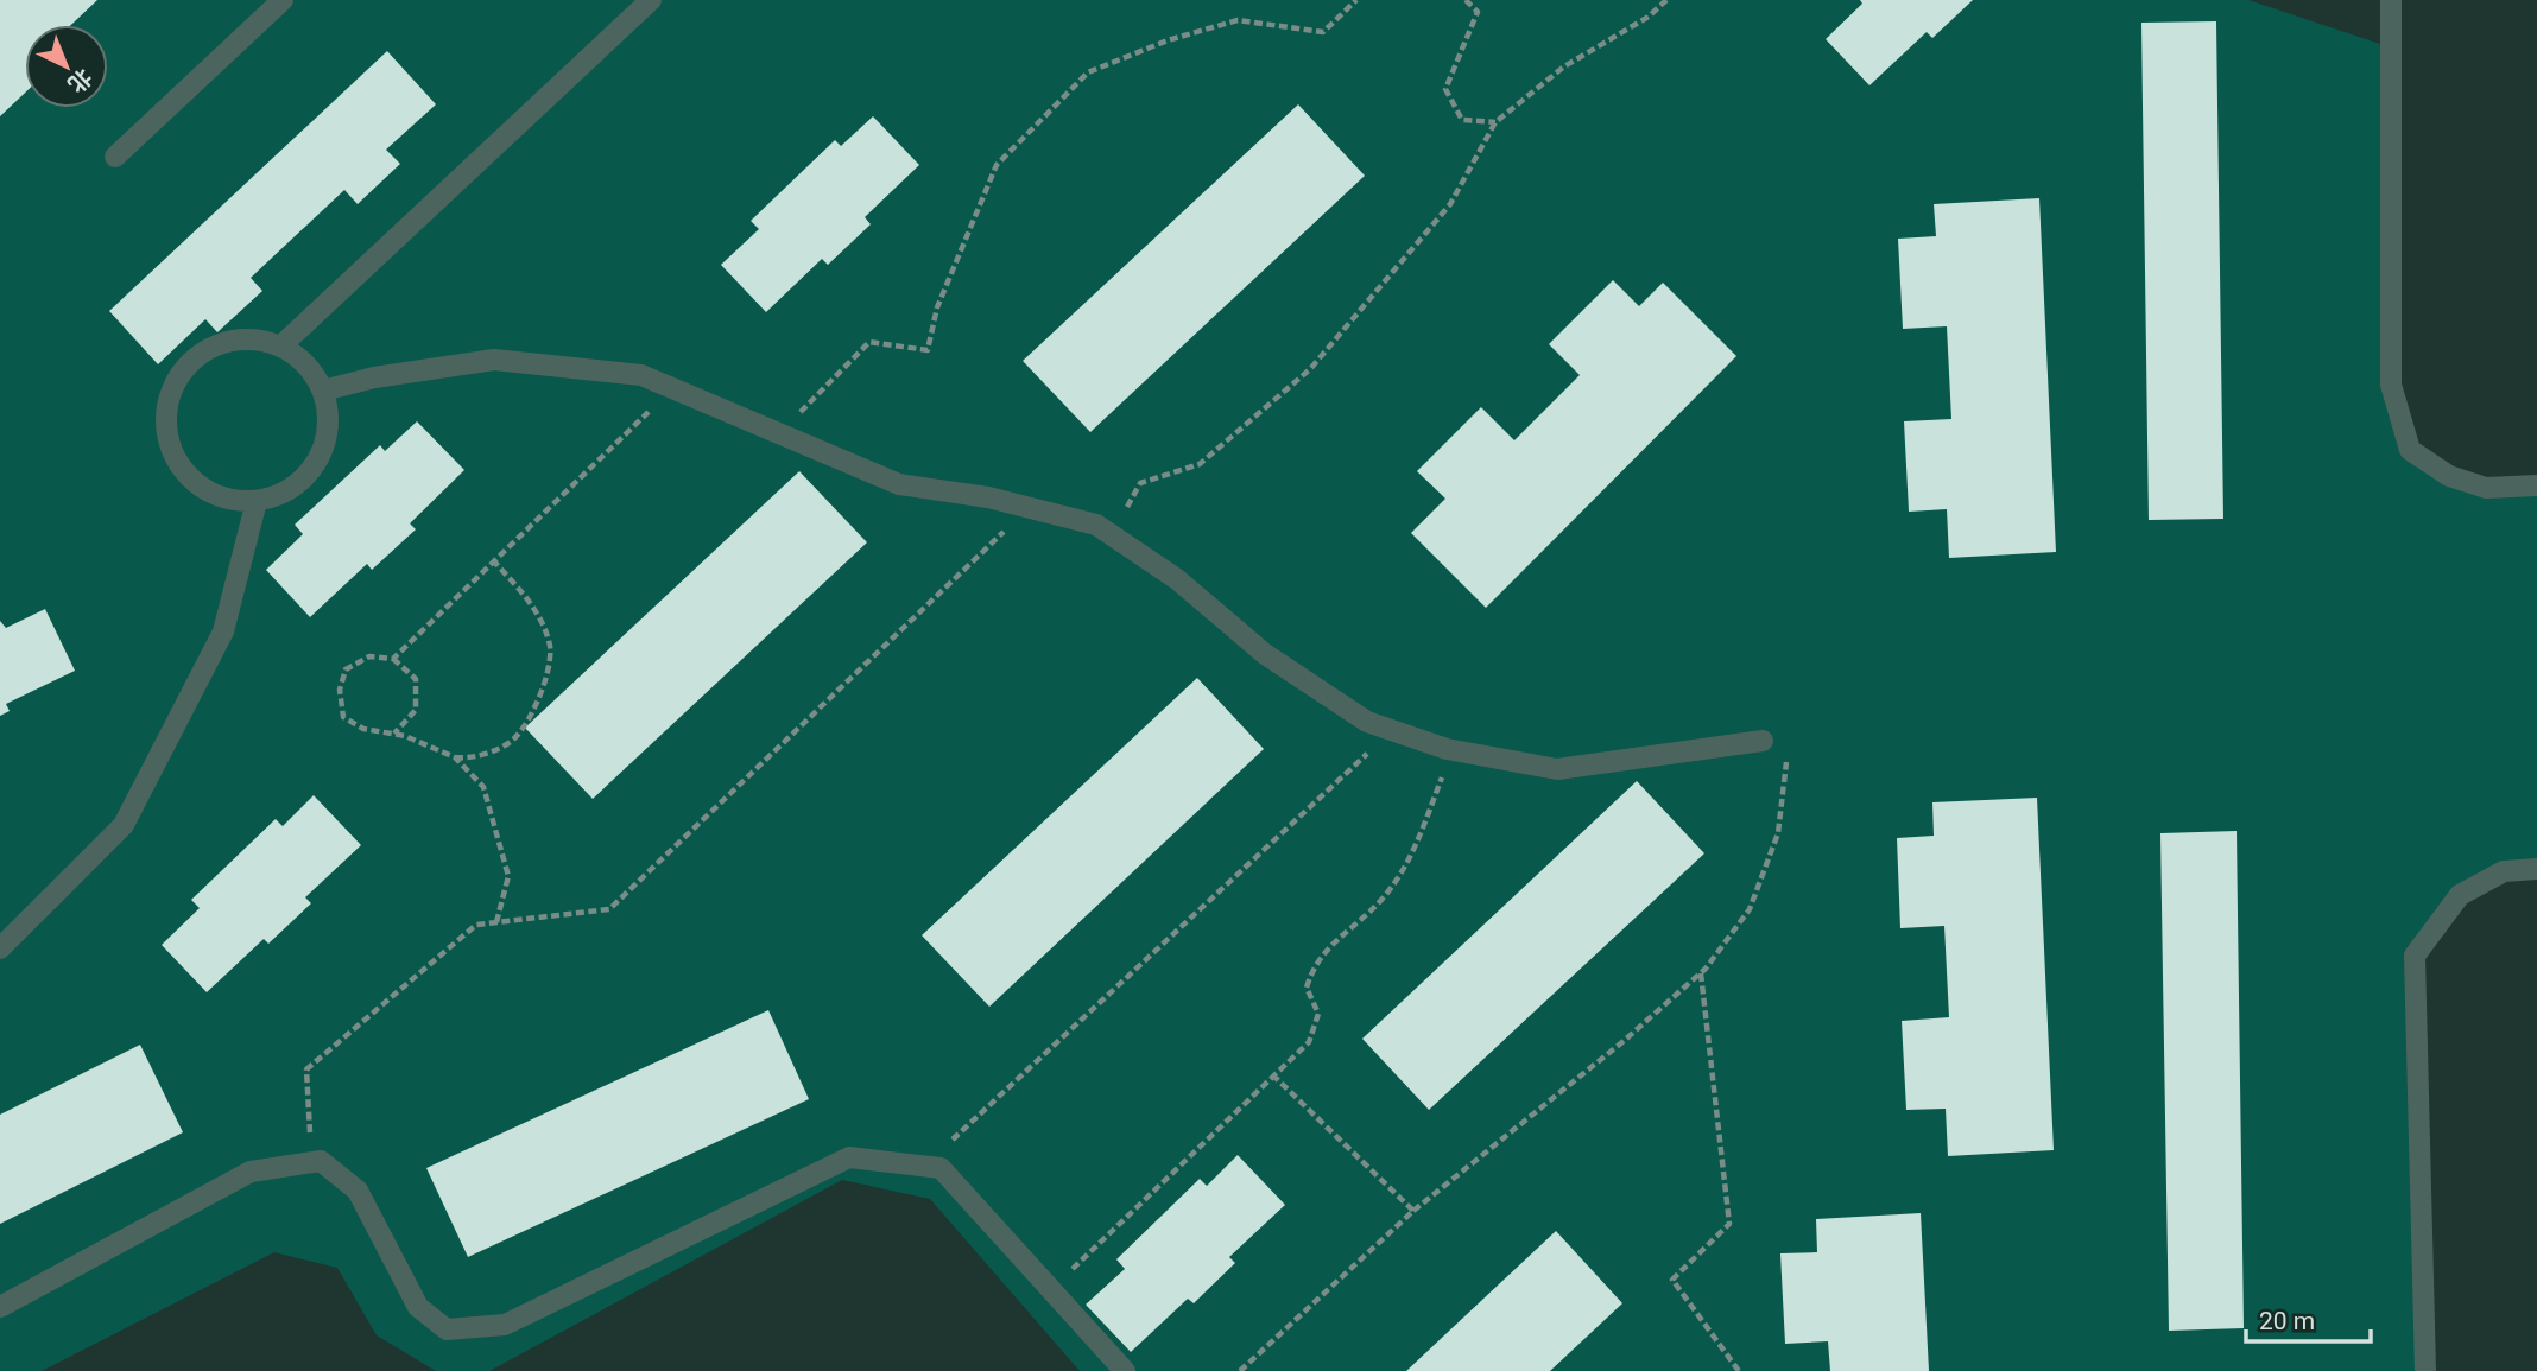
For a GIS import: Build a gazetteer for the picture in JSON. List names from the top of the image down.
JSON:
{
  "scale_bar": "20 m",
  "north": "bottom right"
}
